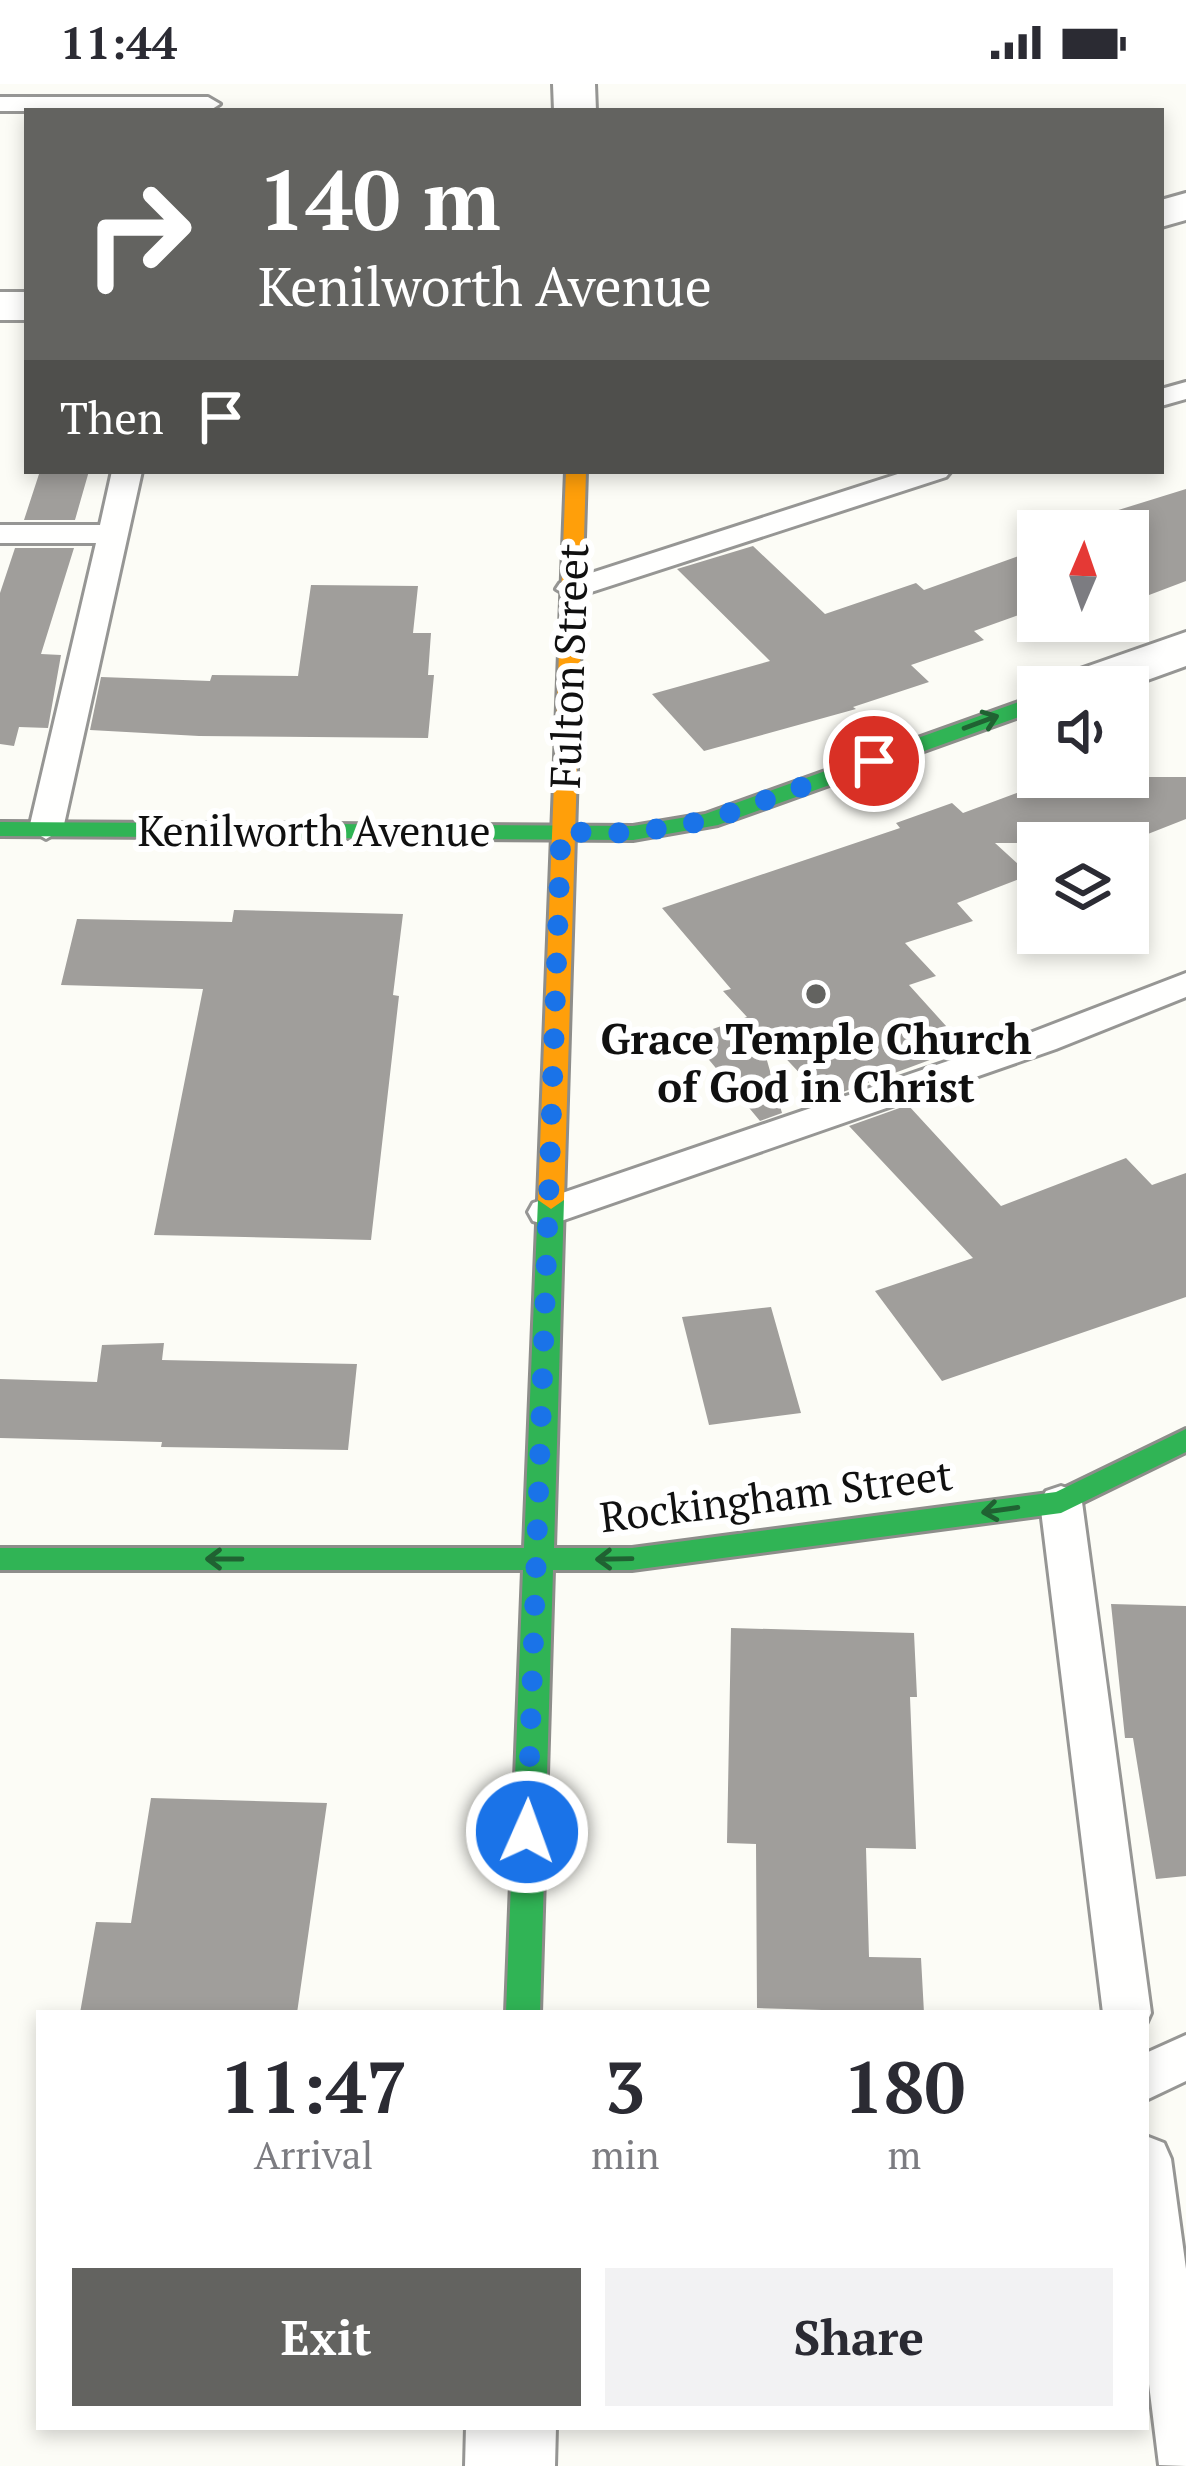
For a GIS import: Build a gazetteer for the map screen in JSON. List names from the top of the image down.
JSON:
{
  "streets": {
    "street": ["Fulton Street", "Kenilworth Avenue", "Rockingham Street"]
  },
  "crossings": [
    ["Fulton Street", "Kenilworth Avenue"],
    ["Fulton Street", "Rockingham Street"]
  ],
  "one_way": ["Kenilworth Avenue", "Rockingham Street"],
  "places": ["Grace Temple Church of God in Christ"],
  "north": "top",
  "page": {
    "status": "11:44",
    "turn": ["140 m", "Kenilworth Avenue"],
    "then": "Then",
    "eta": [
      "11:47",
      "Arrival",
      "3",
      "min",
      "180",
      "m"
    ],
    "buttons": ["Exit", "Share"]
  }
}
